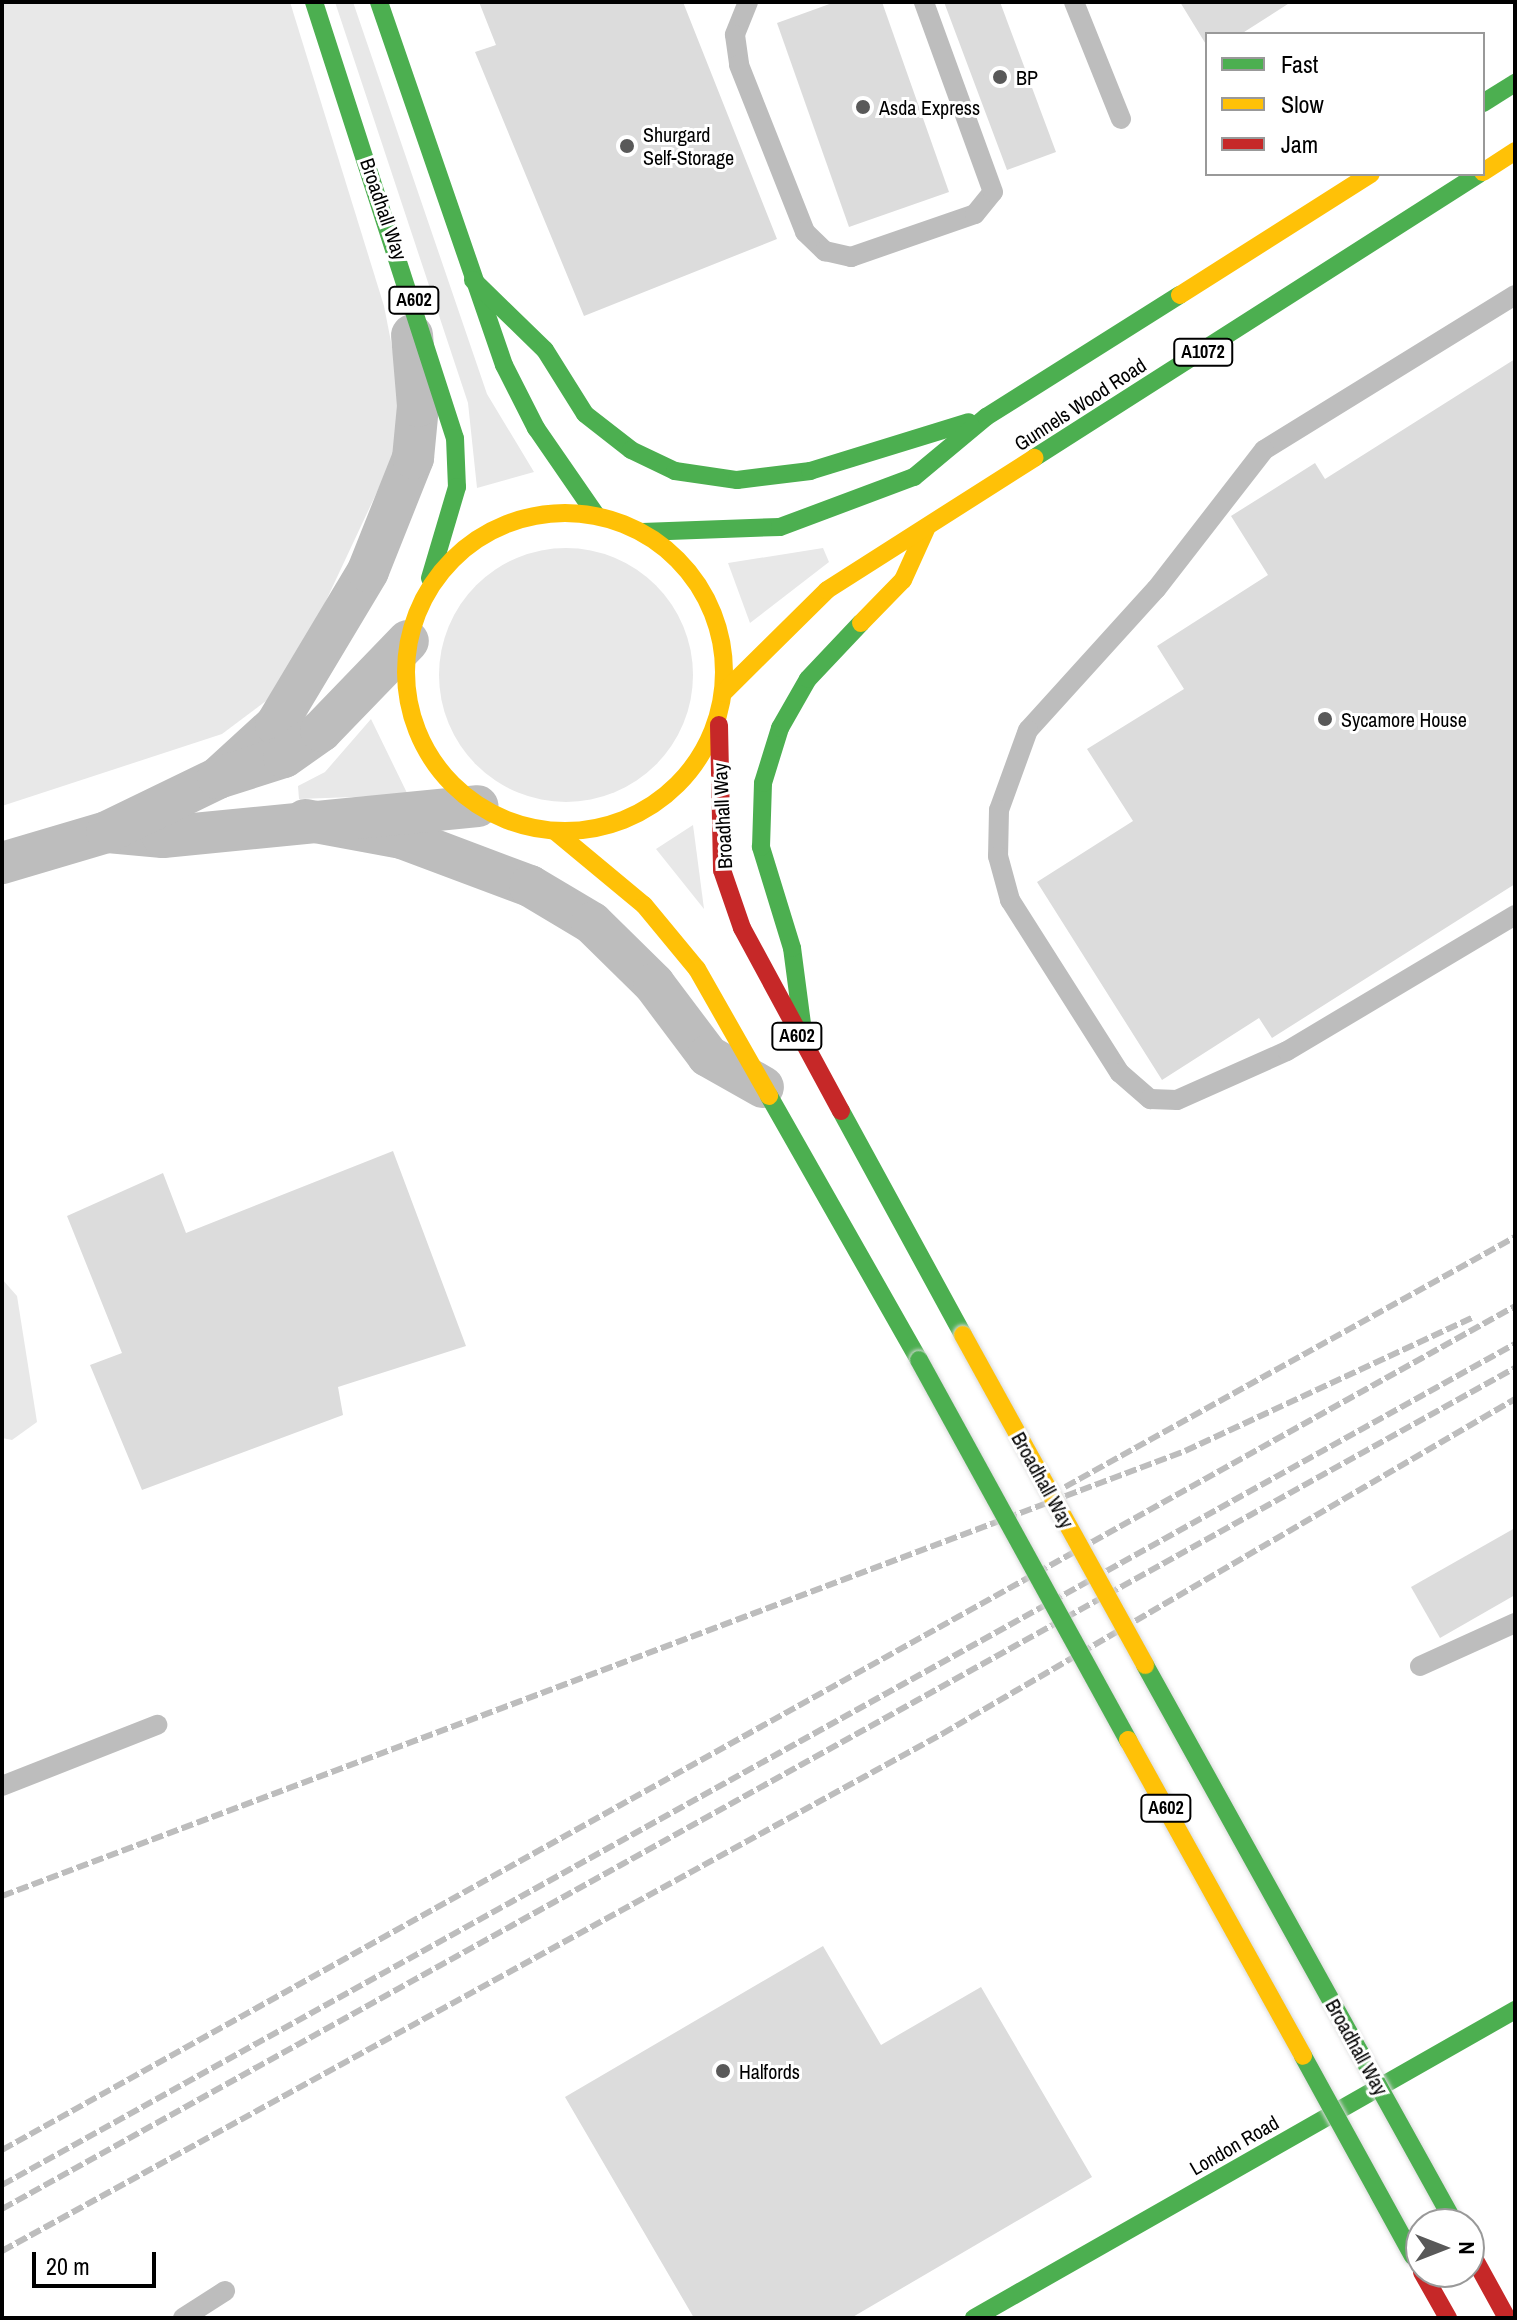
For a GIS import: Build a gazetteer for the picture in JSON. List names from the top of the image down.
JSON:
{
  "streets": {
    "main road": [
      "Broadhall Way",
      "A602",
      "A1072",
      "Gunnels Wood Road",
      "London Road"
    ]
  },
  "crossings": [
    ["Broadhall Way", "Gunnels Wood Road"]
  ],
  "places": [
    "BP",
    "Asda Express",
    "Shurgard Self-Storage",
    "Sycamore House",
    "Halfords"
  ],
  "legend": ["Fast", "Slow", "Jam"],
  "scale_bar": "20 m",
  "north": "right"
}
